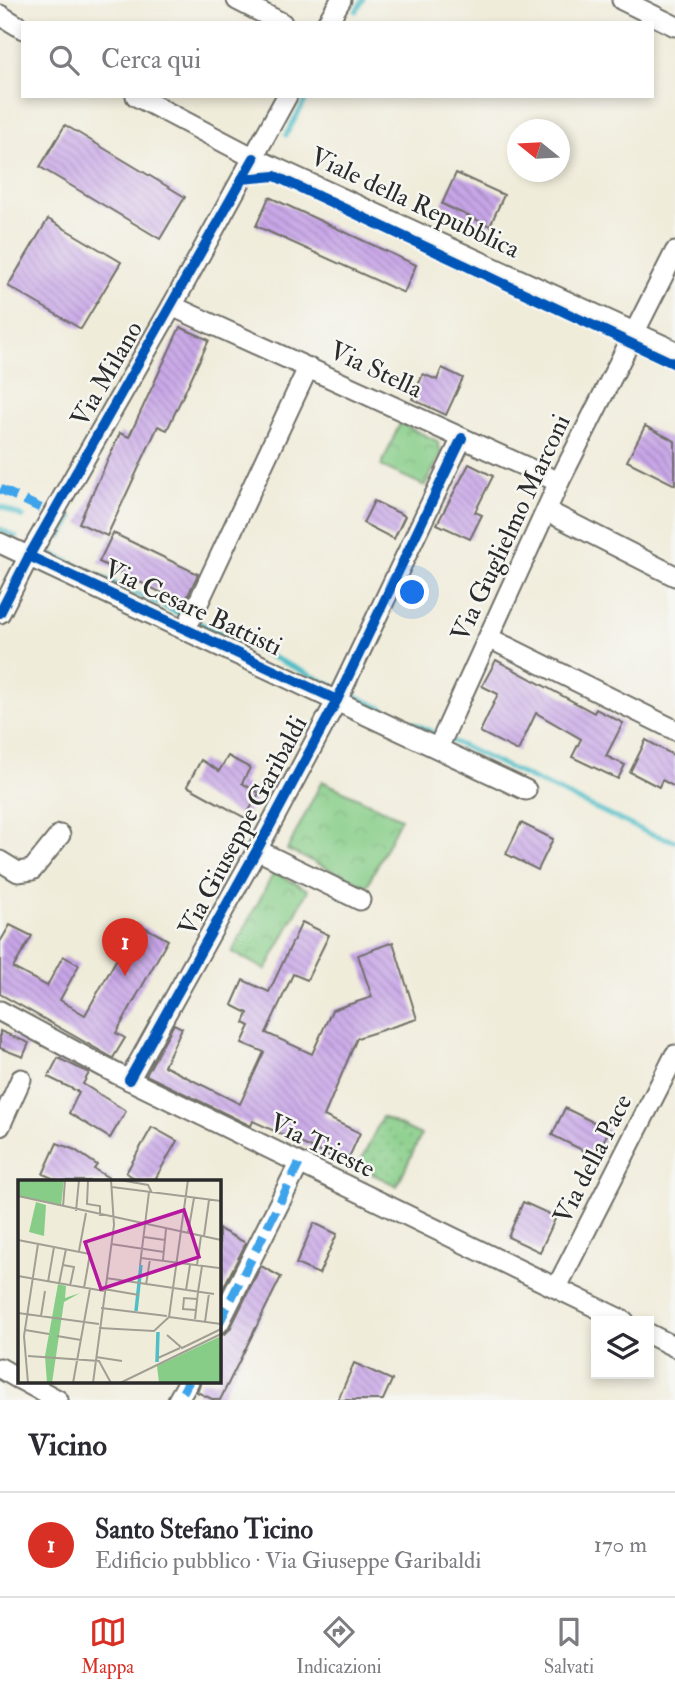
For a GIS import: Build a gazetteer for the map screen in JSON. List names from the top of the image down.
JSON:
{
  "streets": {
    "street": [
      "Viale della Repubblica",
      "Via Stella",
      "Via Milano",
      "Via Guglielmo Marconi",
      "Via Cesare Battisti",
      "Via Giuseppe Garibaldi",
      "Via Trieste",
      "Via della Pace"
    ]
  },
  "crossings": [
    ["Viale della Repubblica", "Via Milano"],
    ["Viale della Repubblica", "Via Guglielmo Marconi"],
    ["Via Stella", "Via Milano"],
    ["Via Stella", "Via Guglielmo Marconi"],
    ["Via Stella", "Via Giuseppe Garibaldi"],
    ["Via Milano", "Via Cesare Battisti"],
    ["Via Guglielmo Marconi", "Via Cesare Battisti"],
    ["Via Cesare Battisti", "Via Giuseppe Garibaldi"],
    ["Via Giuseppe Garibaldi", "Via Trieste"],
    ["Via Trieste", "Via della Pace"]
  ],
  "north": "left",
  "page": {
    "search": "Cerca qui",
    "pins": "1",
    "heading": "Vicino",
    "list": [
      {
        "mark": "1",
        "name": "Santo Stefano Ticino",
        "note": "Edificio pubblico · Via Giuseppe Garibaldi",
        "value": "170 m"
      }
    ],
    "nav": ["Mappa", "Indicazioni", "Salvati"]
  }
}
